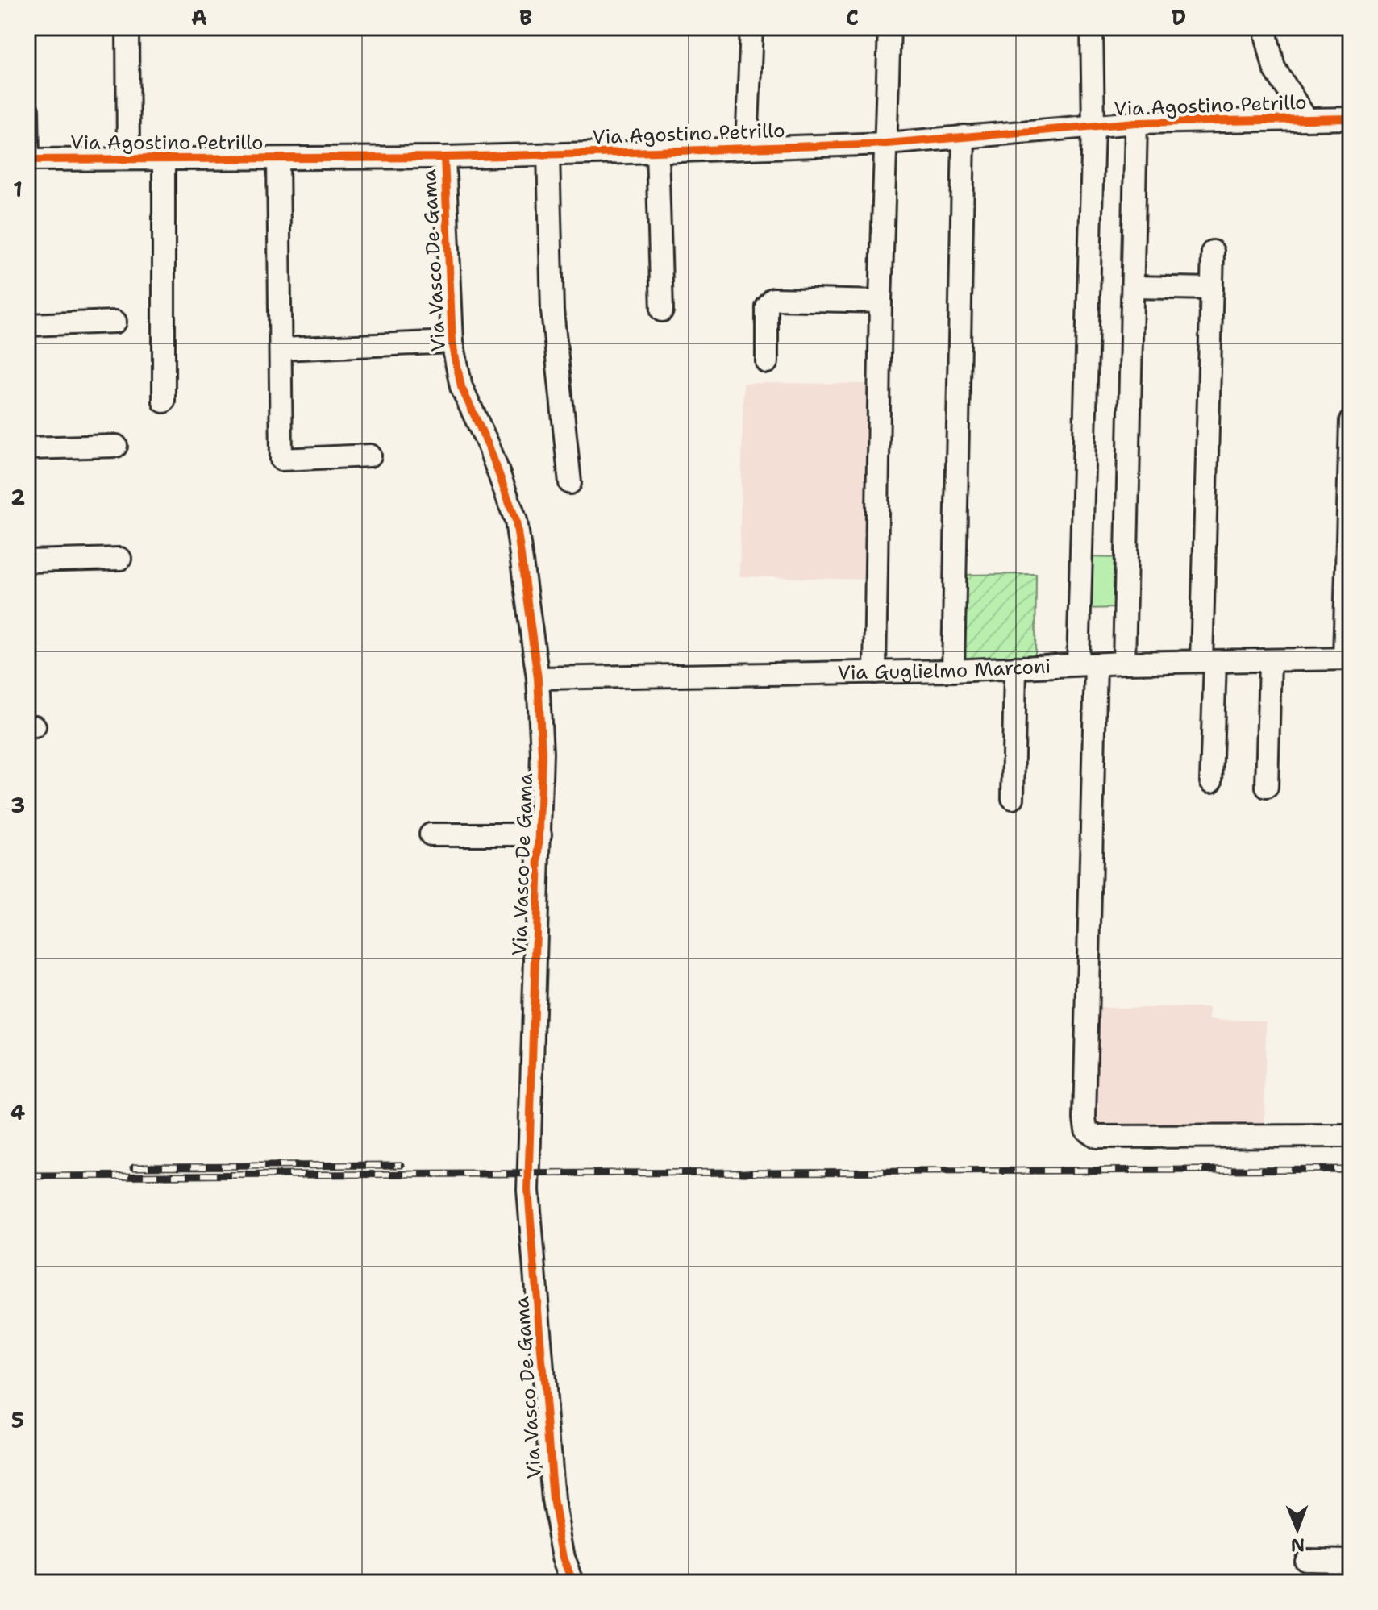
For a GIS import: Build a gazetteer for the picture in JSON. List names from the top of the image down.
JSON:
{
  "streets": {
    "street": ["Via Agostino Petrillo", "Via Vasco De Gama", "Via Guglielmo Marconi"]
  },
  "crossings": [
    ["Via Agostino Petrillo", "Via Vasco De Gama"],
    ["Via Vasco De Gama", "Via Guglielmo Marconi"]
  ],
  "north": "bottom",
  "grid": {
    "columns": [
      "A",
      "B",
      "C",
      "D"
    ],
    "rows": [
      "1",
      "2",
      "3",
      "4",
      "5"
    ]
  }
}
